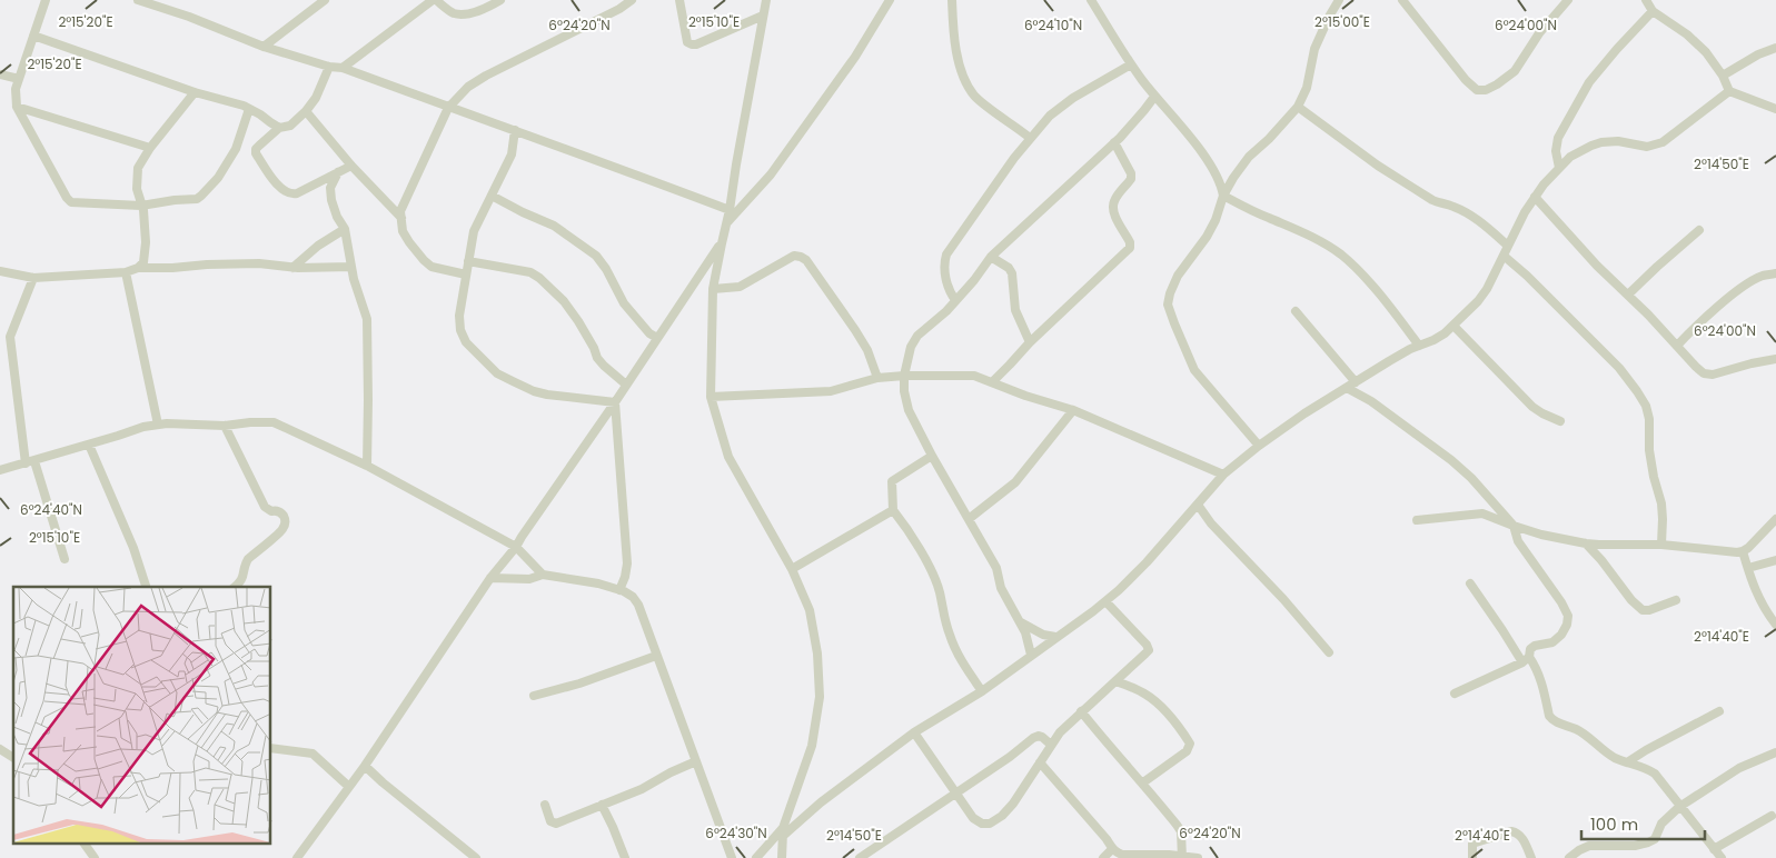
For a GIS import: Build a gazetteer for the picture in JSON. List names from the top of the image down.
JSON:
{
  "scale_bar": "100 m",
  "coordinates": [
    "2°15'20\"E",
    "2°15'10\"E",
    "2°15'00\"E",
    "6°24'20\"N",
    "6°24'10\"N",
    "6°24'00\"N",
    "2°14'50\"E",
    "6°24'40\"N",
    "2°14'40\"E",
    "6°24'30\"N"
  ]
}
